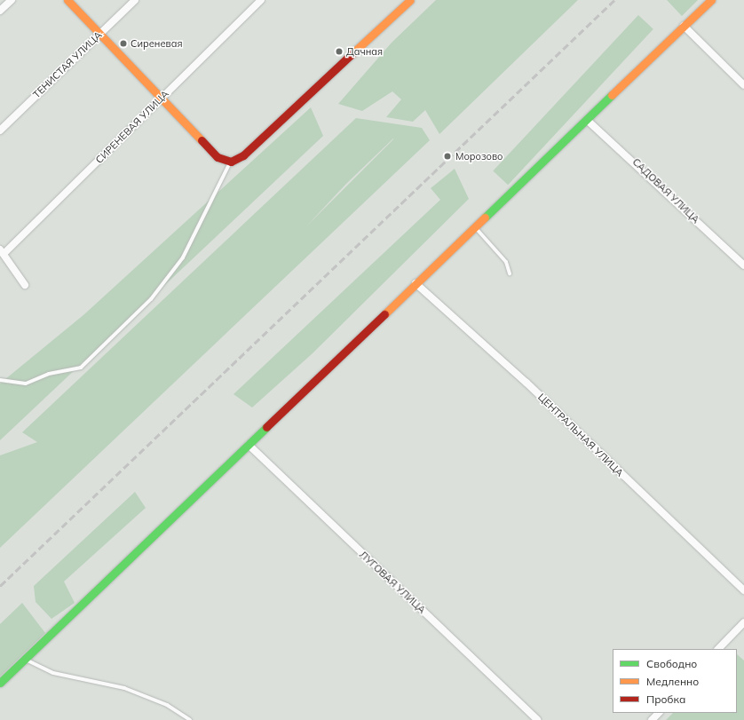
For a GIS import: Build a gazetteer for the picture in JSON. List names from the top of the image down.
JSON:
{
  "streets": {
    "street": [
      "ТЕНИСТАЯ УЛИЦА",
      "СИРЕНЕВАЯ УЛИЦА",
      "САДОВАЯ УЛИЦА",
      "ЦЕНТРАЛЬНАЯ УЛИЦА",
      "ЛУГОВАЯ УЛИЦА"
    ]
  },
  "places": ["Сиреневая", "Дачная", "Морозово"],
  "legend": ["Свободно", "Медленно", "Пробка"]
}
